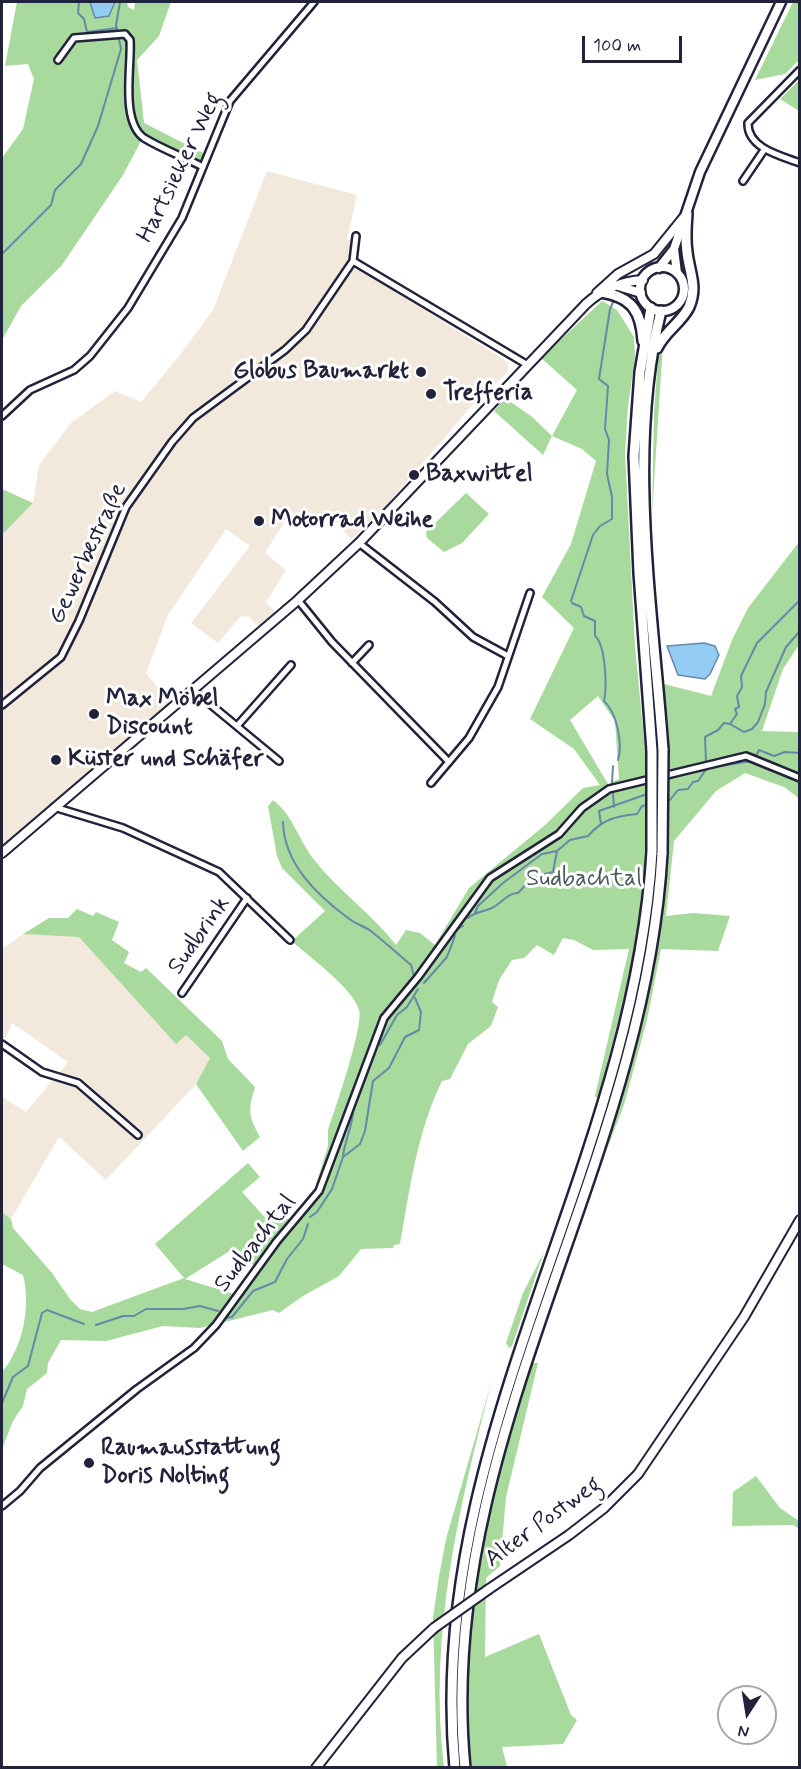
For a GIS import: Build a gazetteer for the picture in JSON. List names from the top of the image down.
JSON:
{
  "streets": {
    "main road": ["Alter Postweg"],
    "street": [
      "Hartsieker Weg",
      "Gewerbestraße",
      "Sudbrink",
      "Sudbachtal"
    ]
  },
  "parks": ["Sudbachtal"],
  "places": [
    "Globus Baumarkt",
    "Trefferia",
    "Baxwittel",
    "Motorrad Weihe",
    "Max Möbel Discount",
    "Küster und Schäfer",
    "Raumausstattung Doris Nolting"
  ],
  "scale_bar": "100 m",
  "north": "bottom"
}
